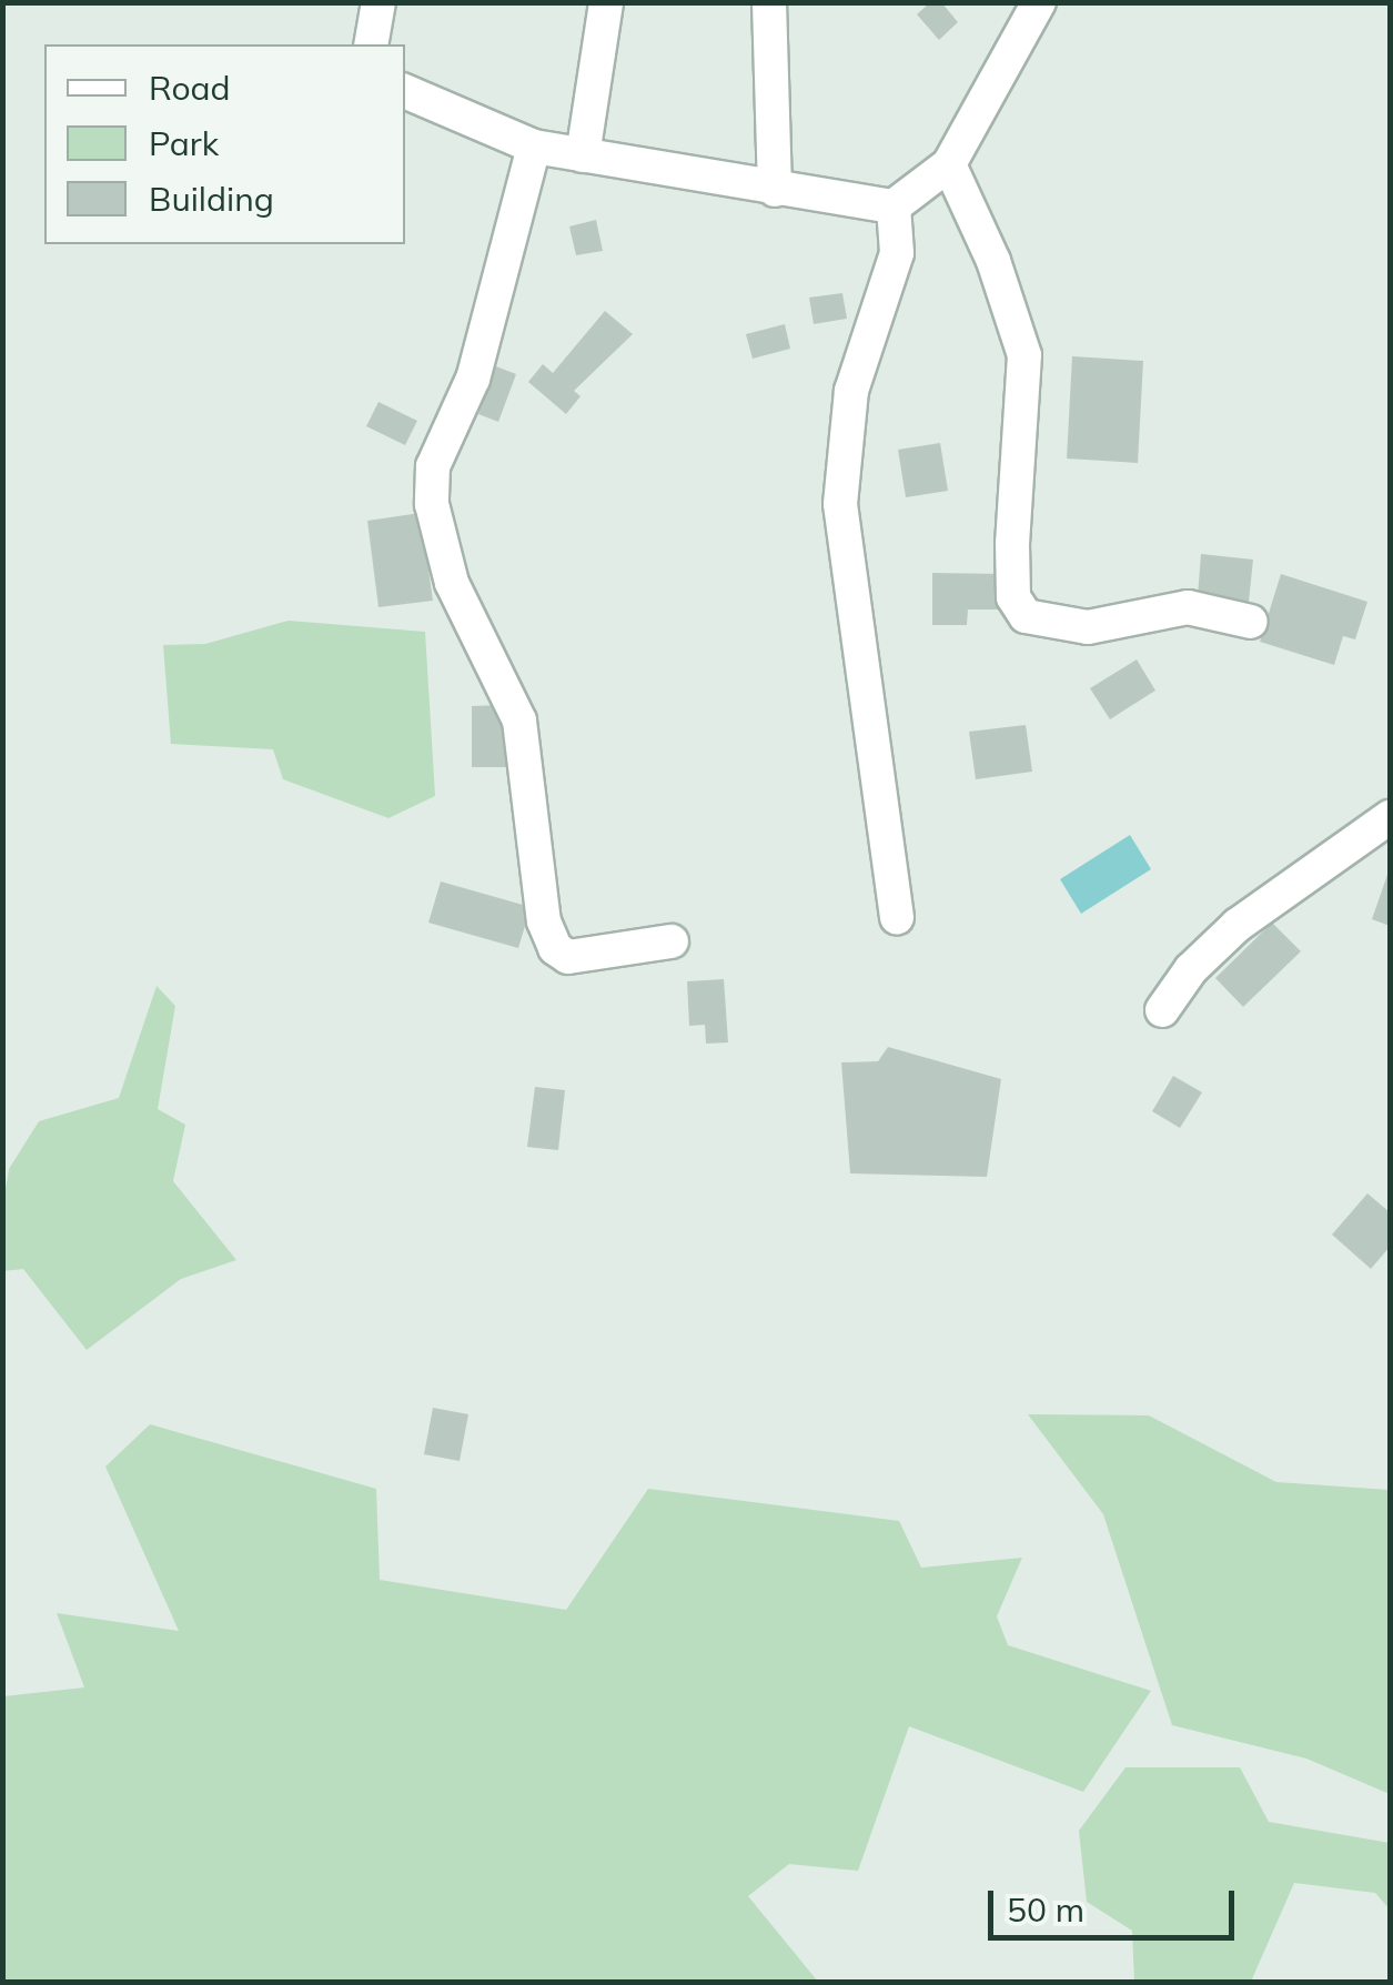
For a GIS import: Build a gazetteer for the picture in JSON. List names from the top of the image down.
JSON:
{
  "legend": ["Road", "Park", "Building"],
  "scale_bar": "50 m"
}
